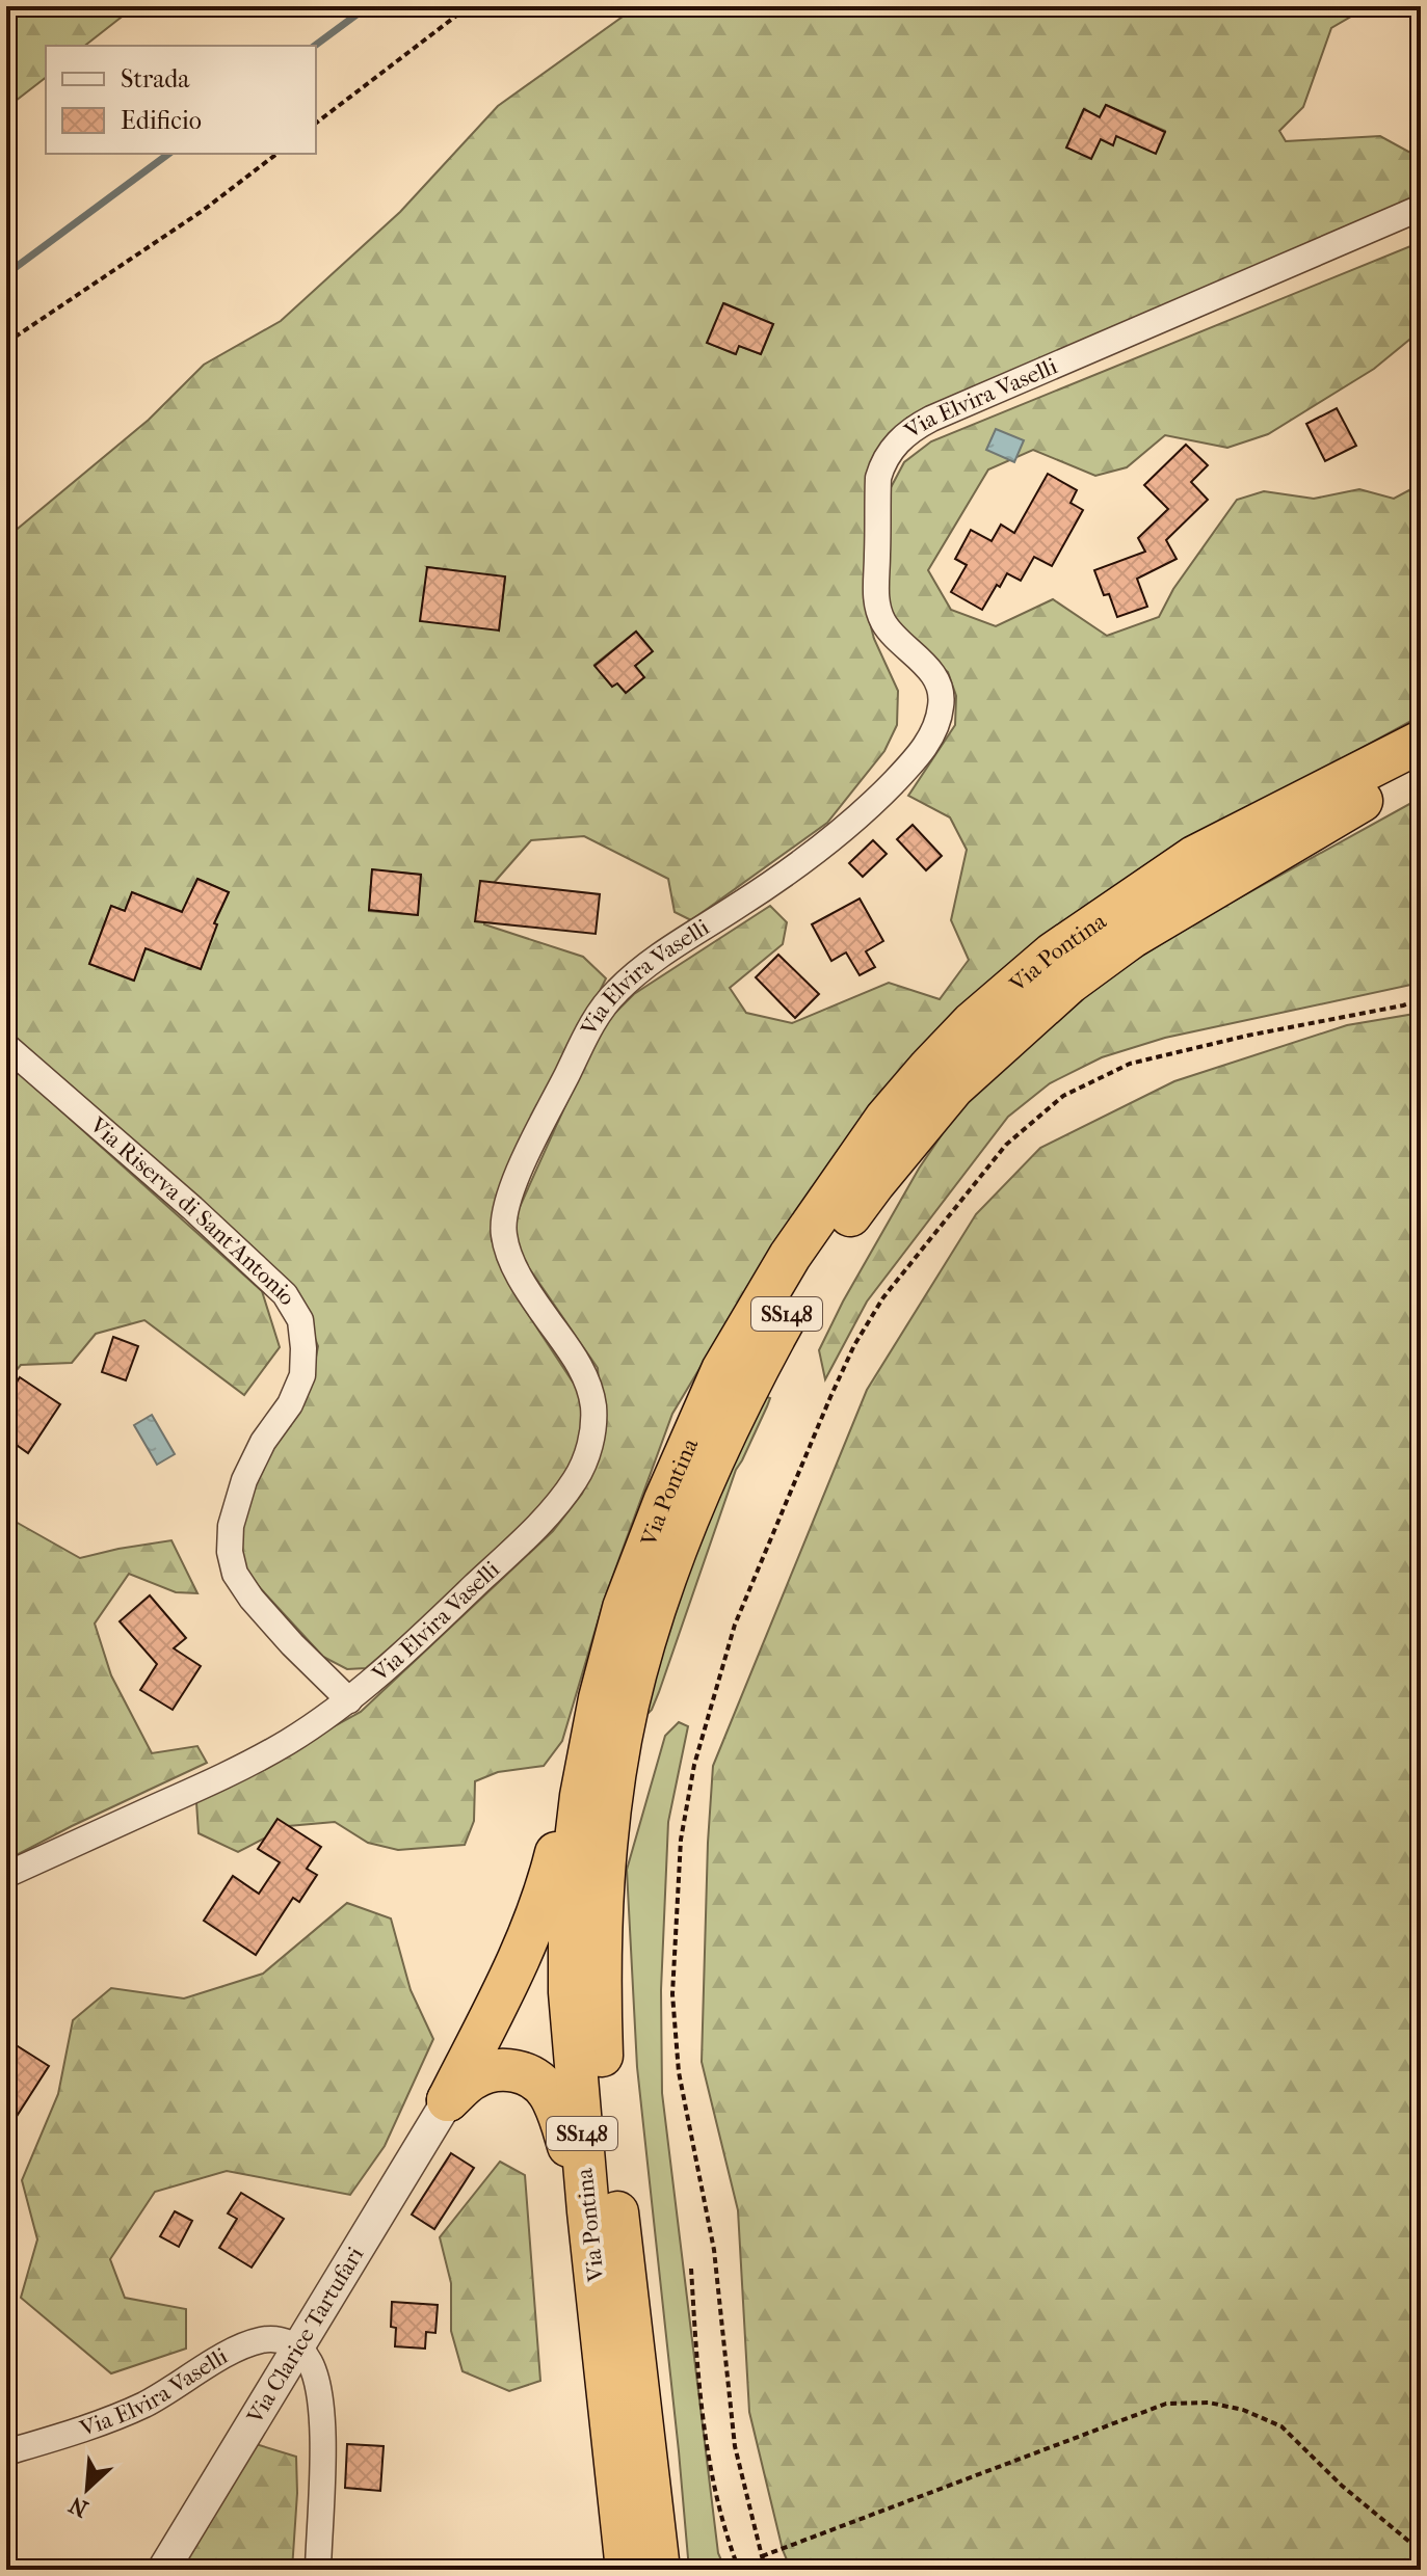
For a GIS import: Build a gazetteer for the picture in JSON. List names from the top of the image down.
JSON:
{
  "streets": {
    "highway": ["Via Pontina", "SS148"],
    "street": ["Via Elvira Vaselli", "Via Riserva di Sant'Antonio", "Via Clarice Tartufari"]
  },
  "crossings": [
    ["Via Elvira Vaselli", "Via Riserva di Sant'Antonio"],
    ["Via Elvira Vaselli", "Via Clarice Tartufari"]
  ],
  "legend": ["Strada", "Edificio"],
  "north": "bottom left"
}
